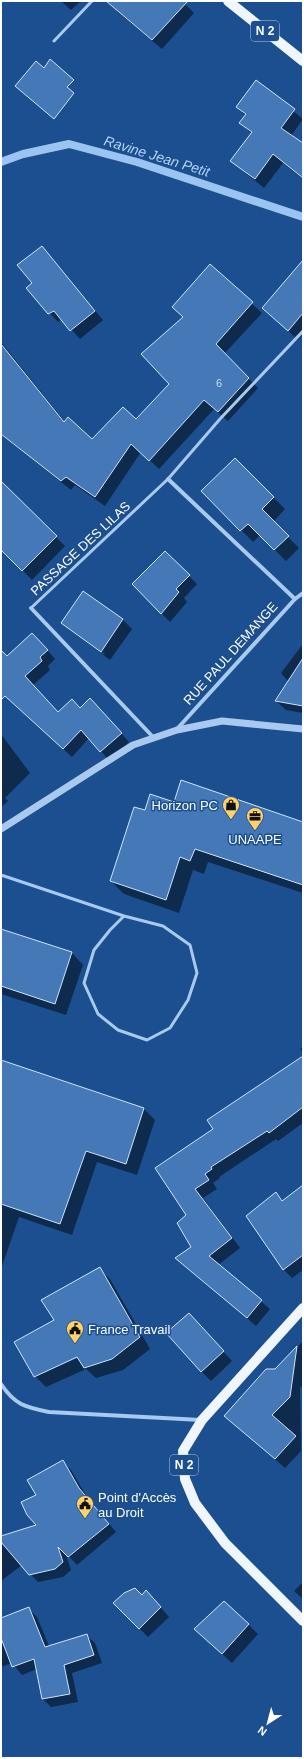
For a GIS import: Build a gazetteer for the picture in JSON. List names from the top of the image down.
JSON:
{
  "streets": {
    "main road": ["N 2"],
    "street": ["PASSAGE DES LILAS", "RUE PAUL DEMANGE"]
  },
  "crossings": [
    ["PASSAGE DES LILAS", "RUE PAUL DEMANGE"]
  ],
  "water": ["Ravine Jean Petit"],
  "places": {
    "shop": ["Horizon PC"],
    "office": ["UNAAPE"],
    "public building": ["France Travail", "Point d'Accès au Droit"]
  },
  "house_numbers": ["6"],
  "north": "bottom left"
}
